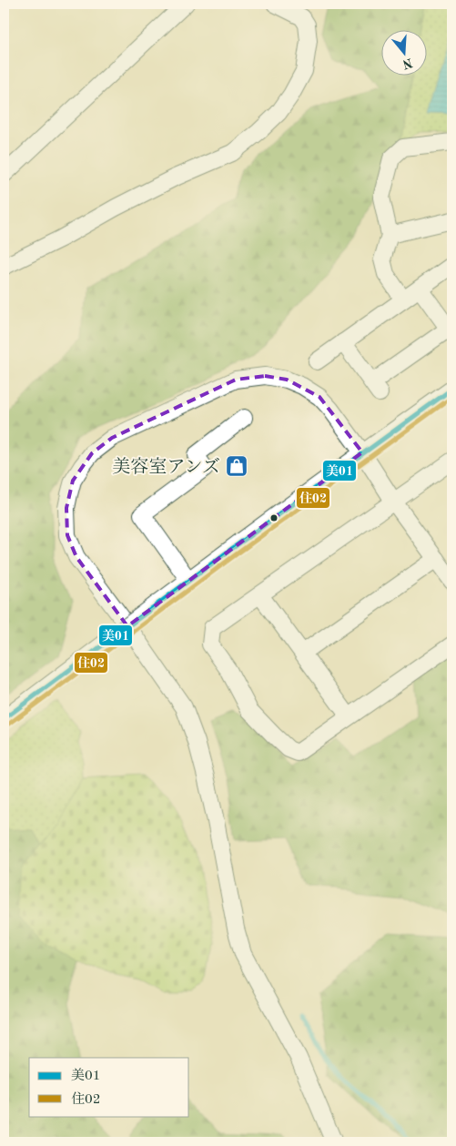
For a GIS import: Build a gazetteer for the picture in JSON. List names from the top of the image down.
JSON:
{
  "places": {
    "shop": ["美容室アンズ"]
  },
  "lines": ["transit line 美01", "transit line 住02"],
  "legend": ["美01", "住02"],
  "north": "bottom"
}
